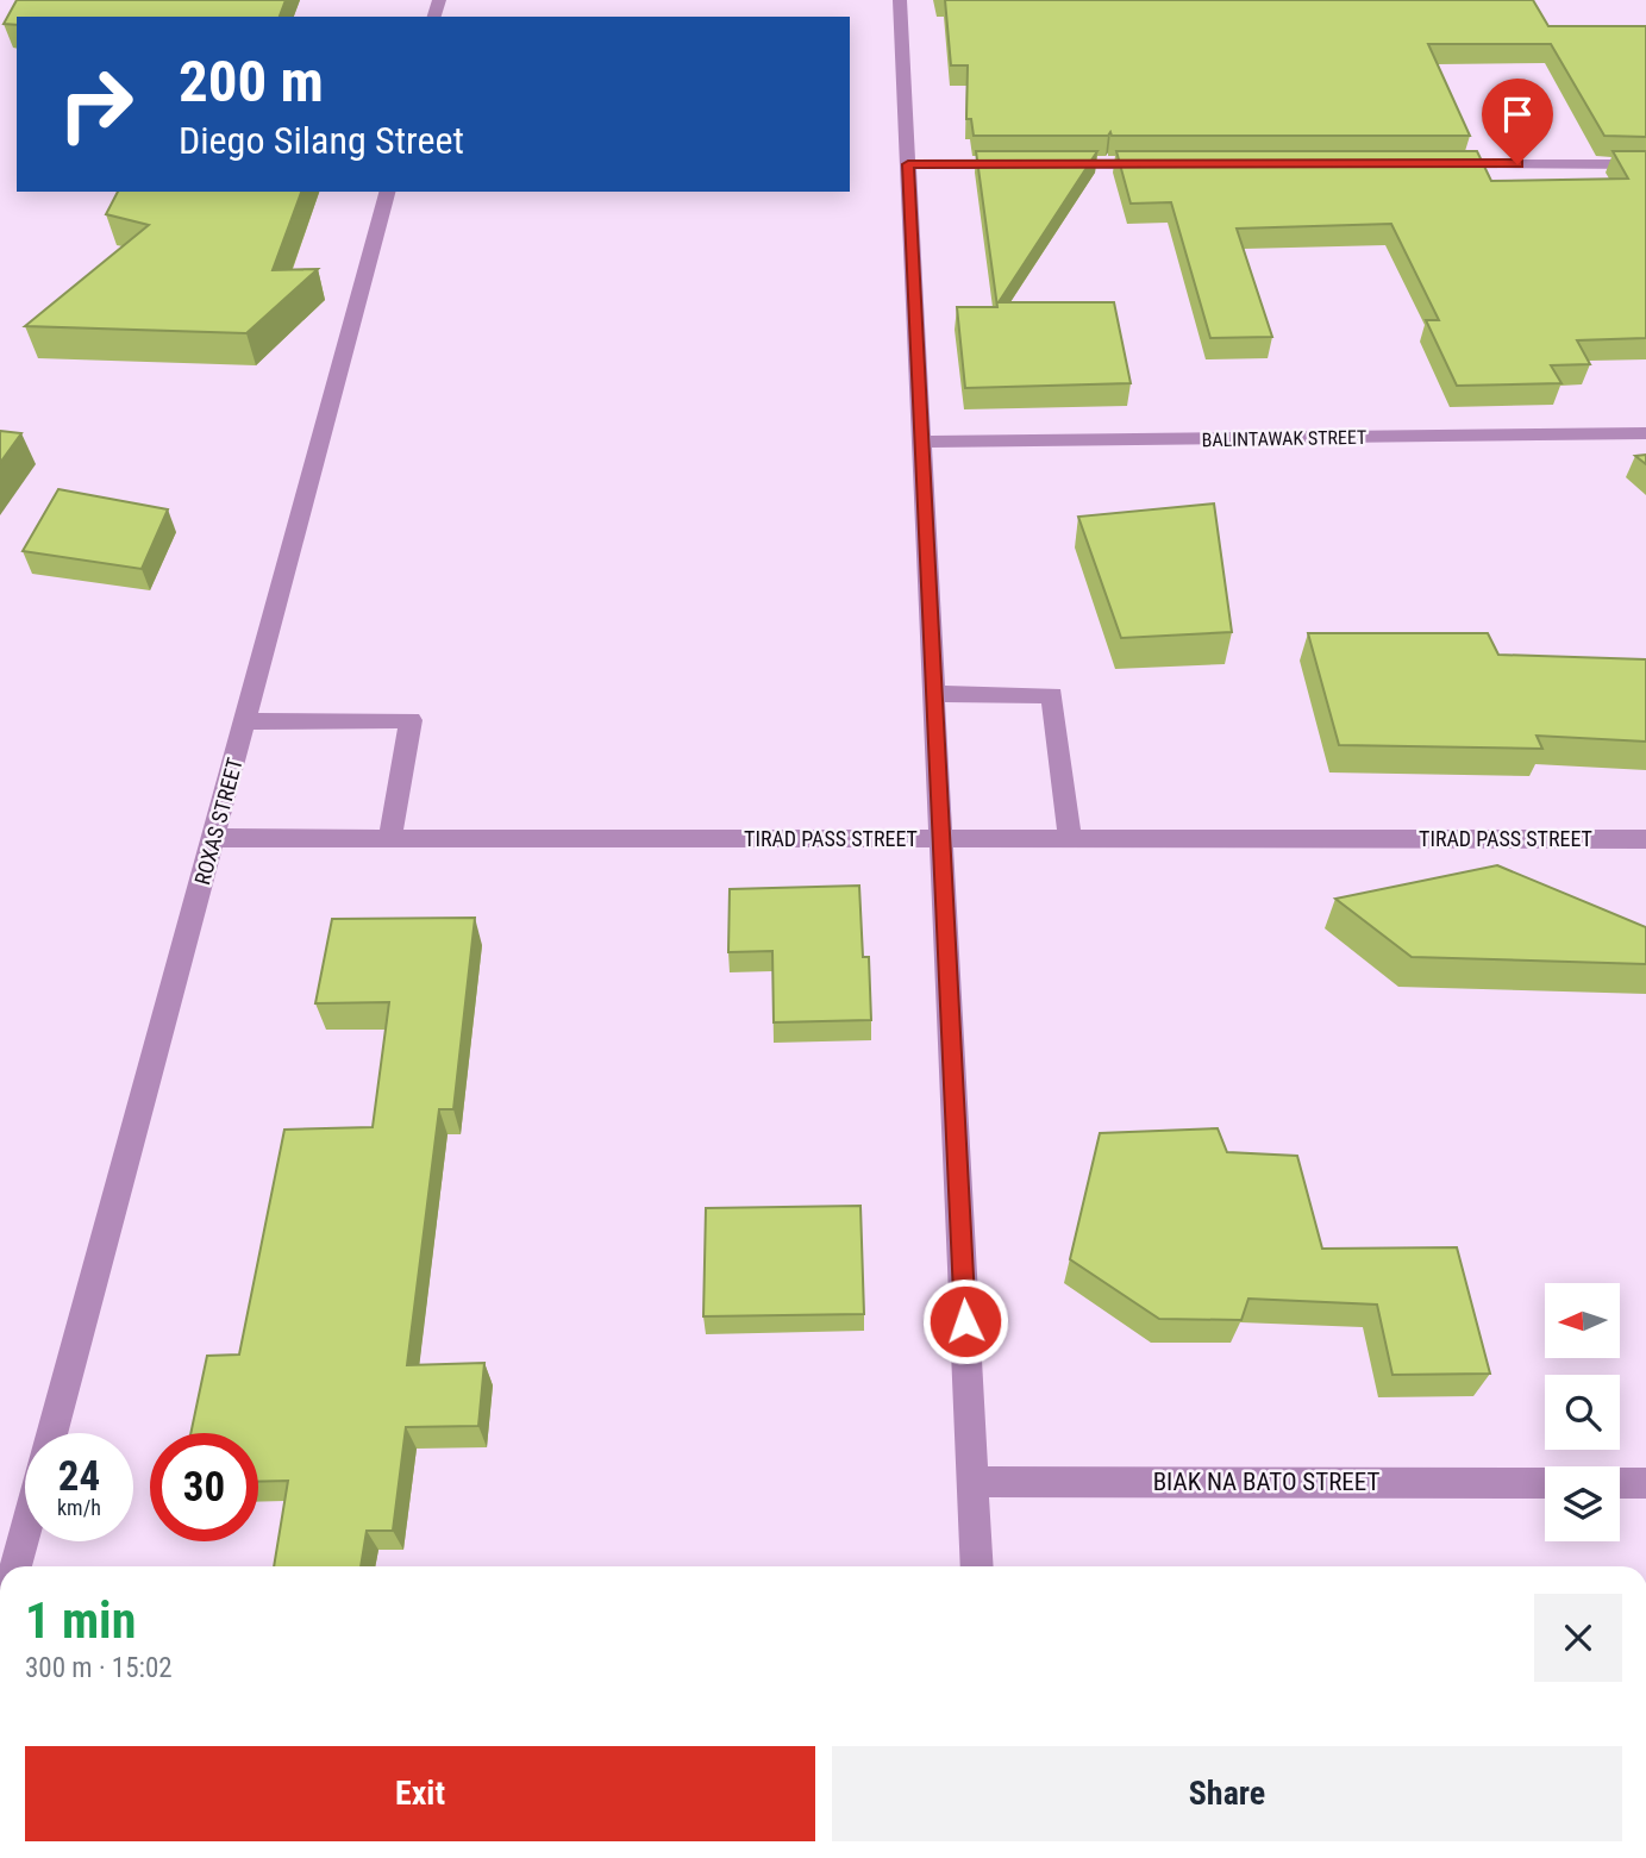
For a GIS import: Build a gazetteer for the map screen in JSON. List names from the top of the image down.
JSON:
{
  "streets": {
    "street": [
      "BALINTAWAK STREET",
      "ROXAS STREET",
      "TIRAD PASS STREET",
      "BIAK NA BATO STREET"
    ]
  },
  "crossings": [
    ["ROXAS STREET", "TIRAD PASS STREET"]
  ],
  "north": "left",
  "page": {
    "turn": ["200 m", "Diego Silang Street"],
    "speed": "24 km/h",
    "limit": "30",
    "heading": ["1 min", "300 m · 15:02"],
    "buttons": ["Exit", "Share"]
  }
}
